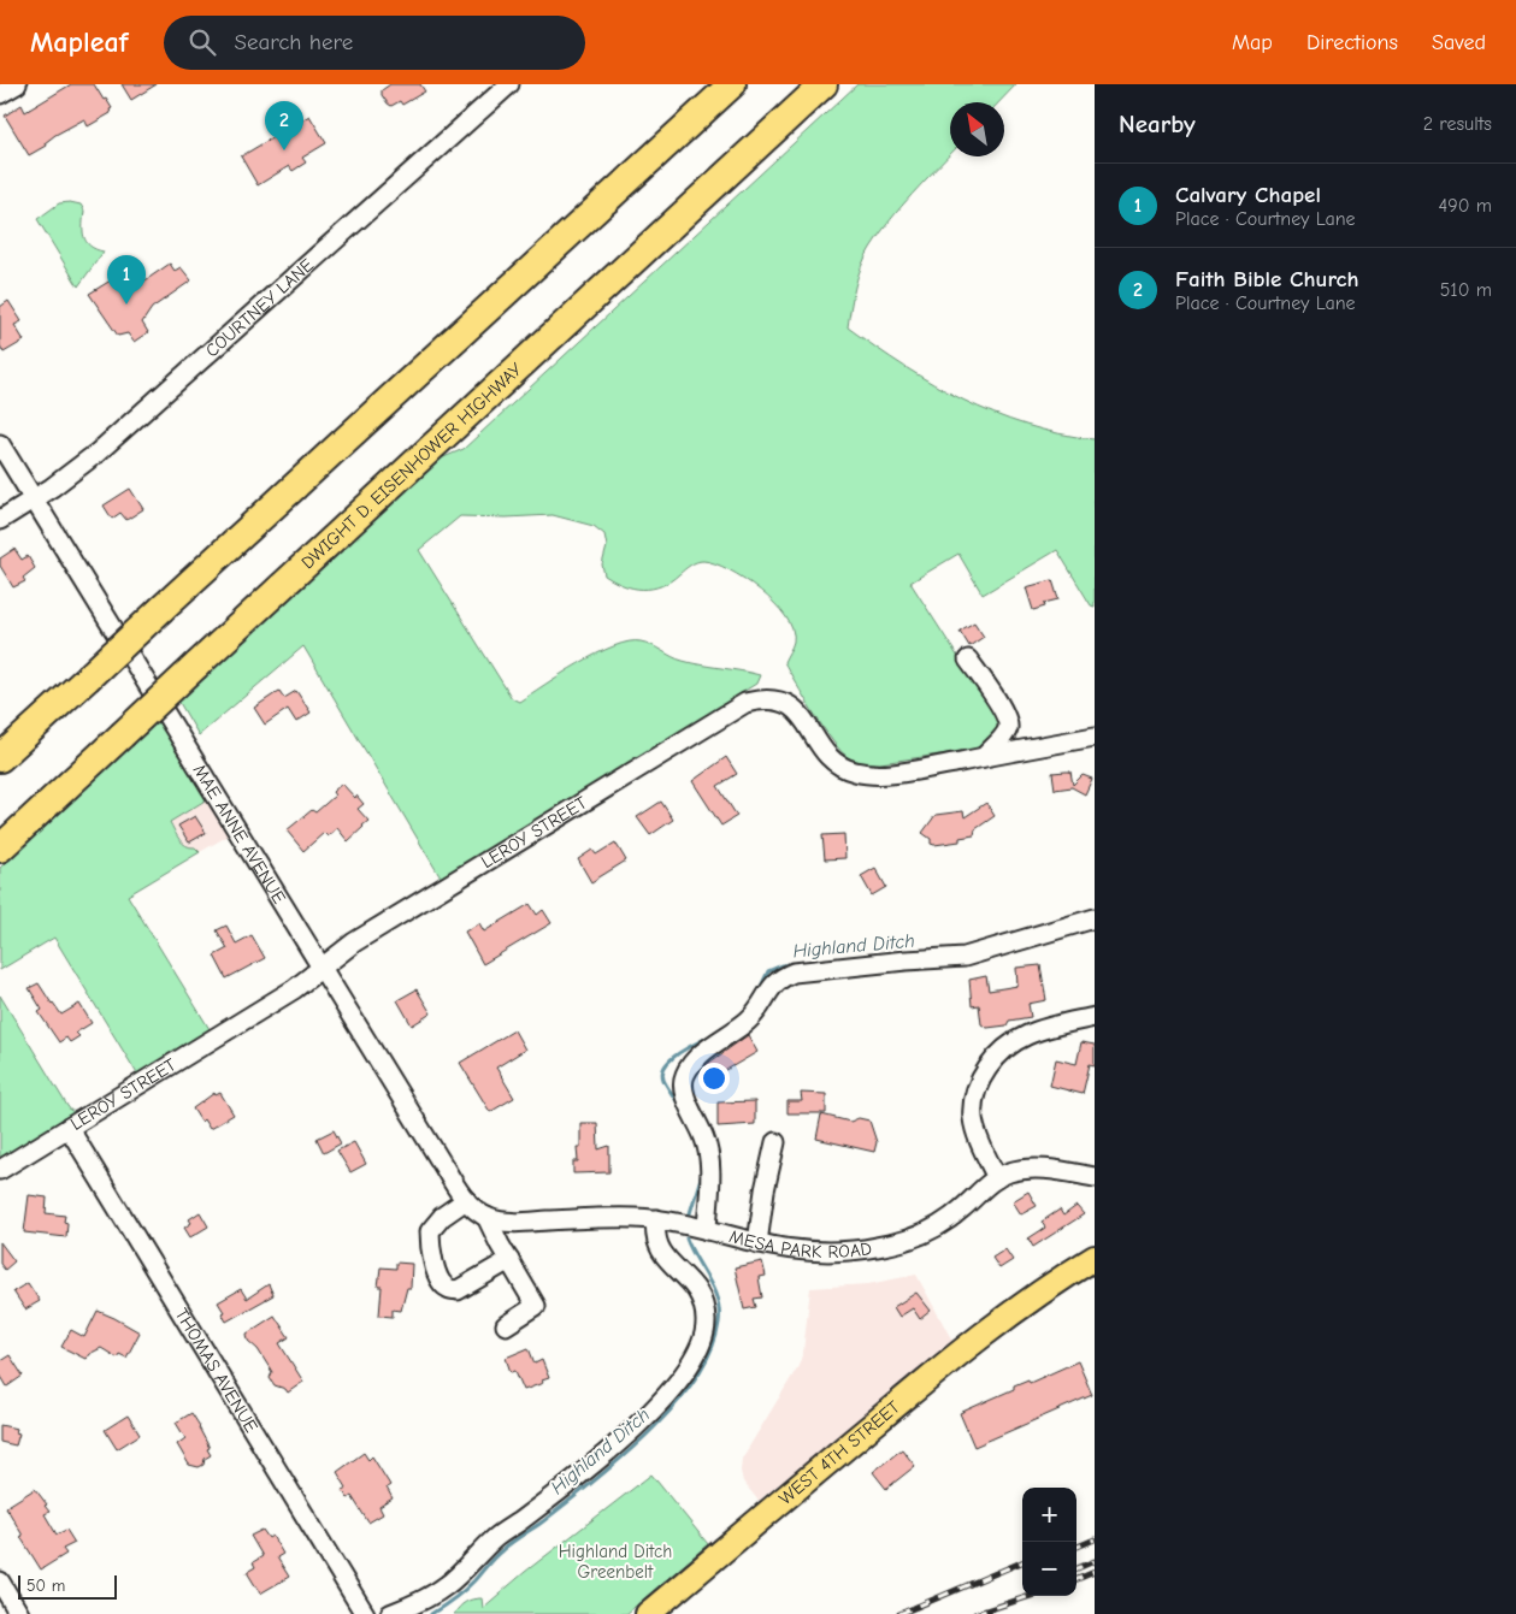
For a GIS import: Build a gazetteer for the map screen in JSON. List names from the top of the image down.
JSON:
{
  "streets": {
    "highway": ["DWIGHT D. EISENHOWER HIGHWAY"],
    "main road": ["WEST 4TH STREET"],
    "street": [
      "COURTNEY LANE",
      "LEROY STREET",
      "MAE ANNE AVENUE",
      "MESA PARK ROAD",
      "THOMAS AVENUE"
    ]
  },
  "crossings": [
    ["COURTNEY LANE", "MAE ANNE AVENUE"],
    ["LEROY STREET", "MAE ANNE AVENUE"],
    ["LEROY STREET", "THOMAS AVENUE"],
    ["MAE ANNE AVENUE", "MESA PARK ROAD"]
  ],
  "water": ["Highland Ditch"],
  "parks": ["Highland Ditch Greenbelt"],
  "scale_bar": "50 m",
  "north": "top left",
  "page": {
    "header": "Mapleaf",
    "search": "Search here",
    "nav": ["Map", "Directions", "Saved"],
    "heading": ["Nearby", "2 results"],
    "pins": ["2", "1"],
    "list": [
      {
        "mark": "1",
        "name": "Calvary Chapel",
        "note": "Place · Courtney Lane",
        "value": "490 m"
      },
      {
        "mark": "2",
        "name": "Faith Bible Church",
        "note": "Place · Courtney Lane",
        "value": "510 m"
      }
    ],
    "map_buttons": ["+", "−"],
    "scale": "50 m"
  }
}
